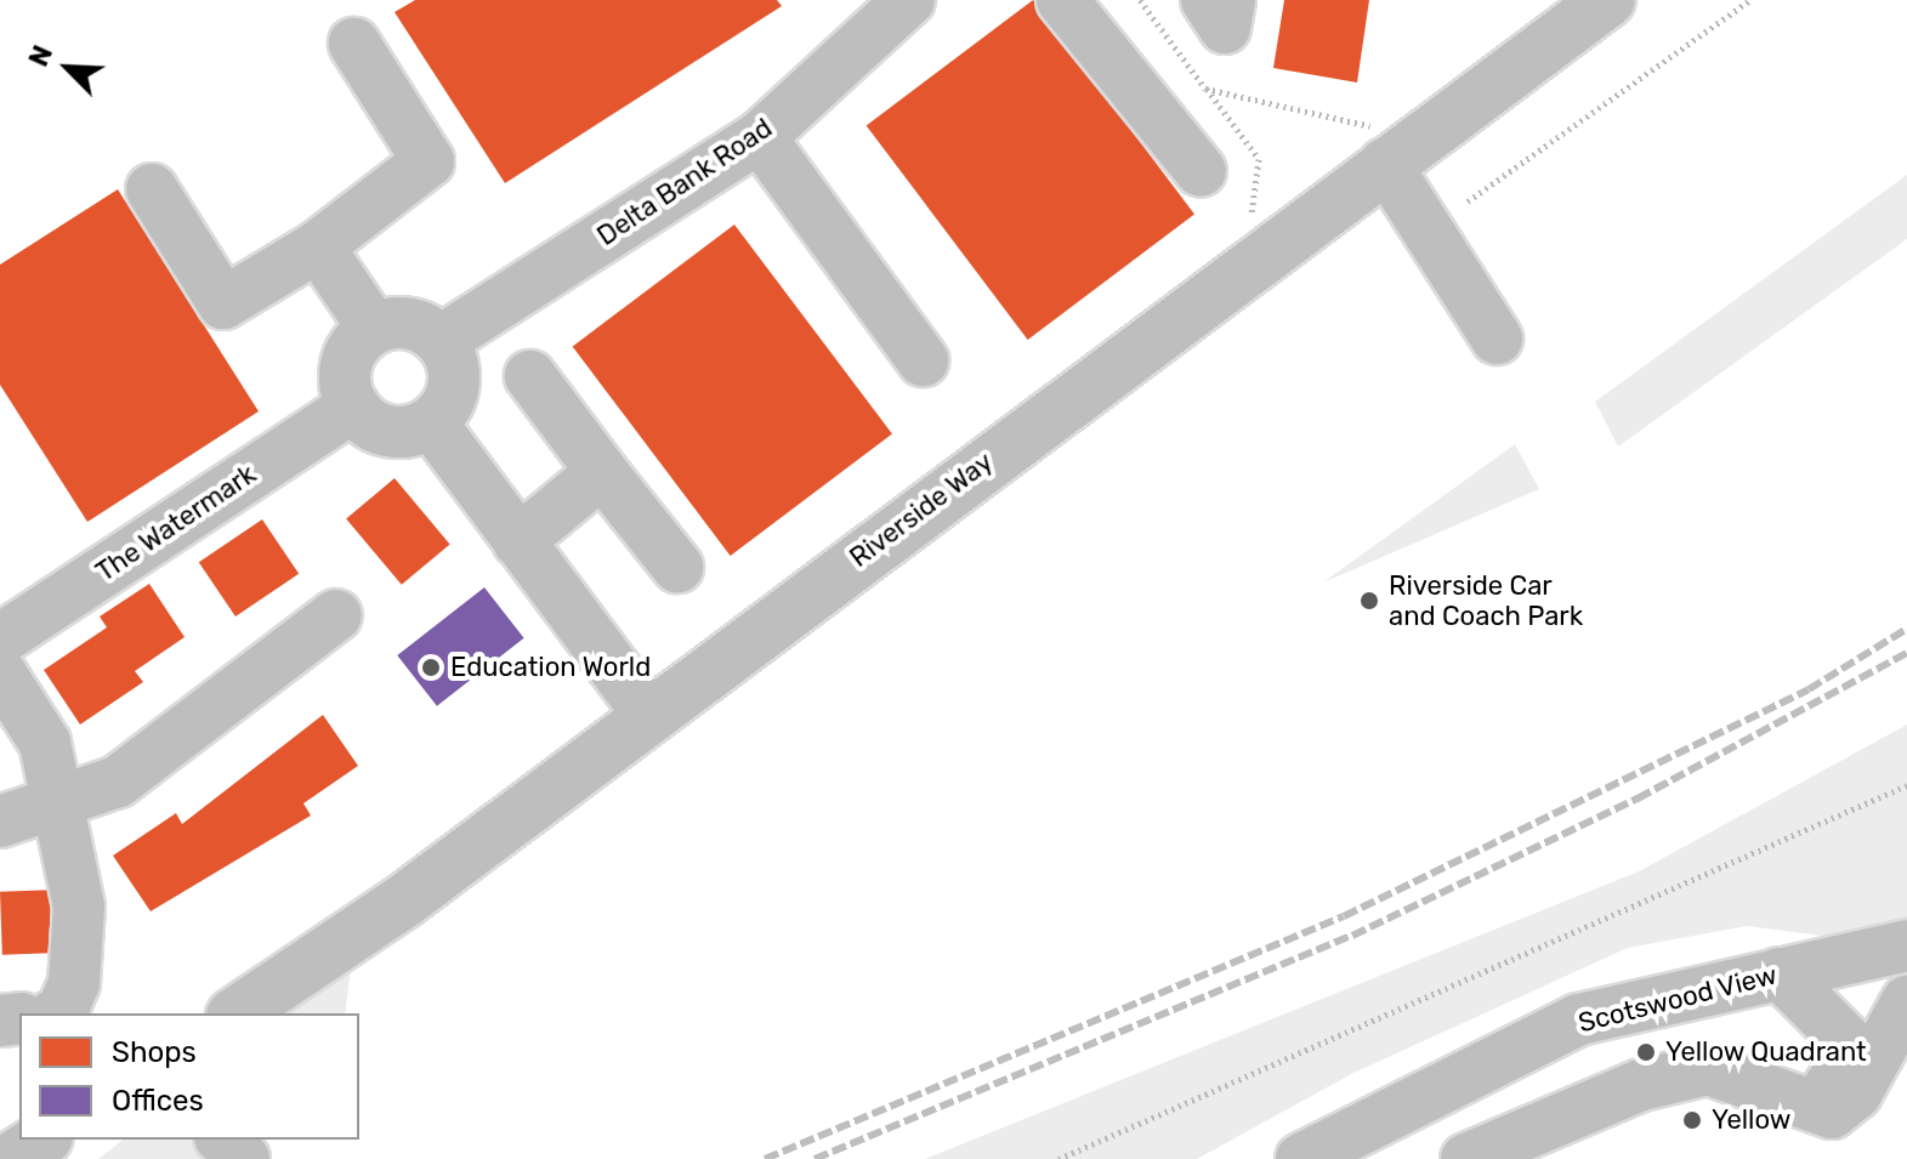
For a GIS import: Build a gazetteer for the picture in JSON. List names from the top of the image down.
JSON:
{
  "streets": {
    "main road": ["Riverside Way"],
    "street": ["Delta Bank Road", "The Watermark", "Scotswood View"]
  },
  "crossings": [
    ["Delta Bank Road", "The Watermark"]
  ],
  "places": [
    "Riverside Car and Coach Park",
    "Education World",
    "Yellow Quadrant",
    "Yellow"
  ],
  "legend": ["Shops", "Offices"],
  "north": "top left"
}
